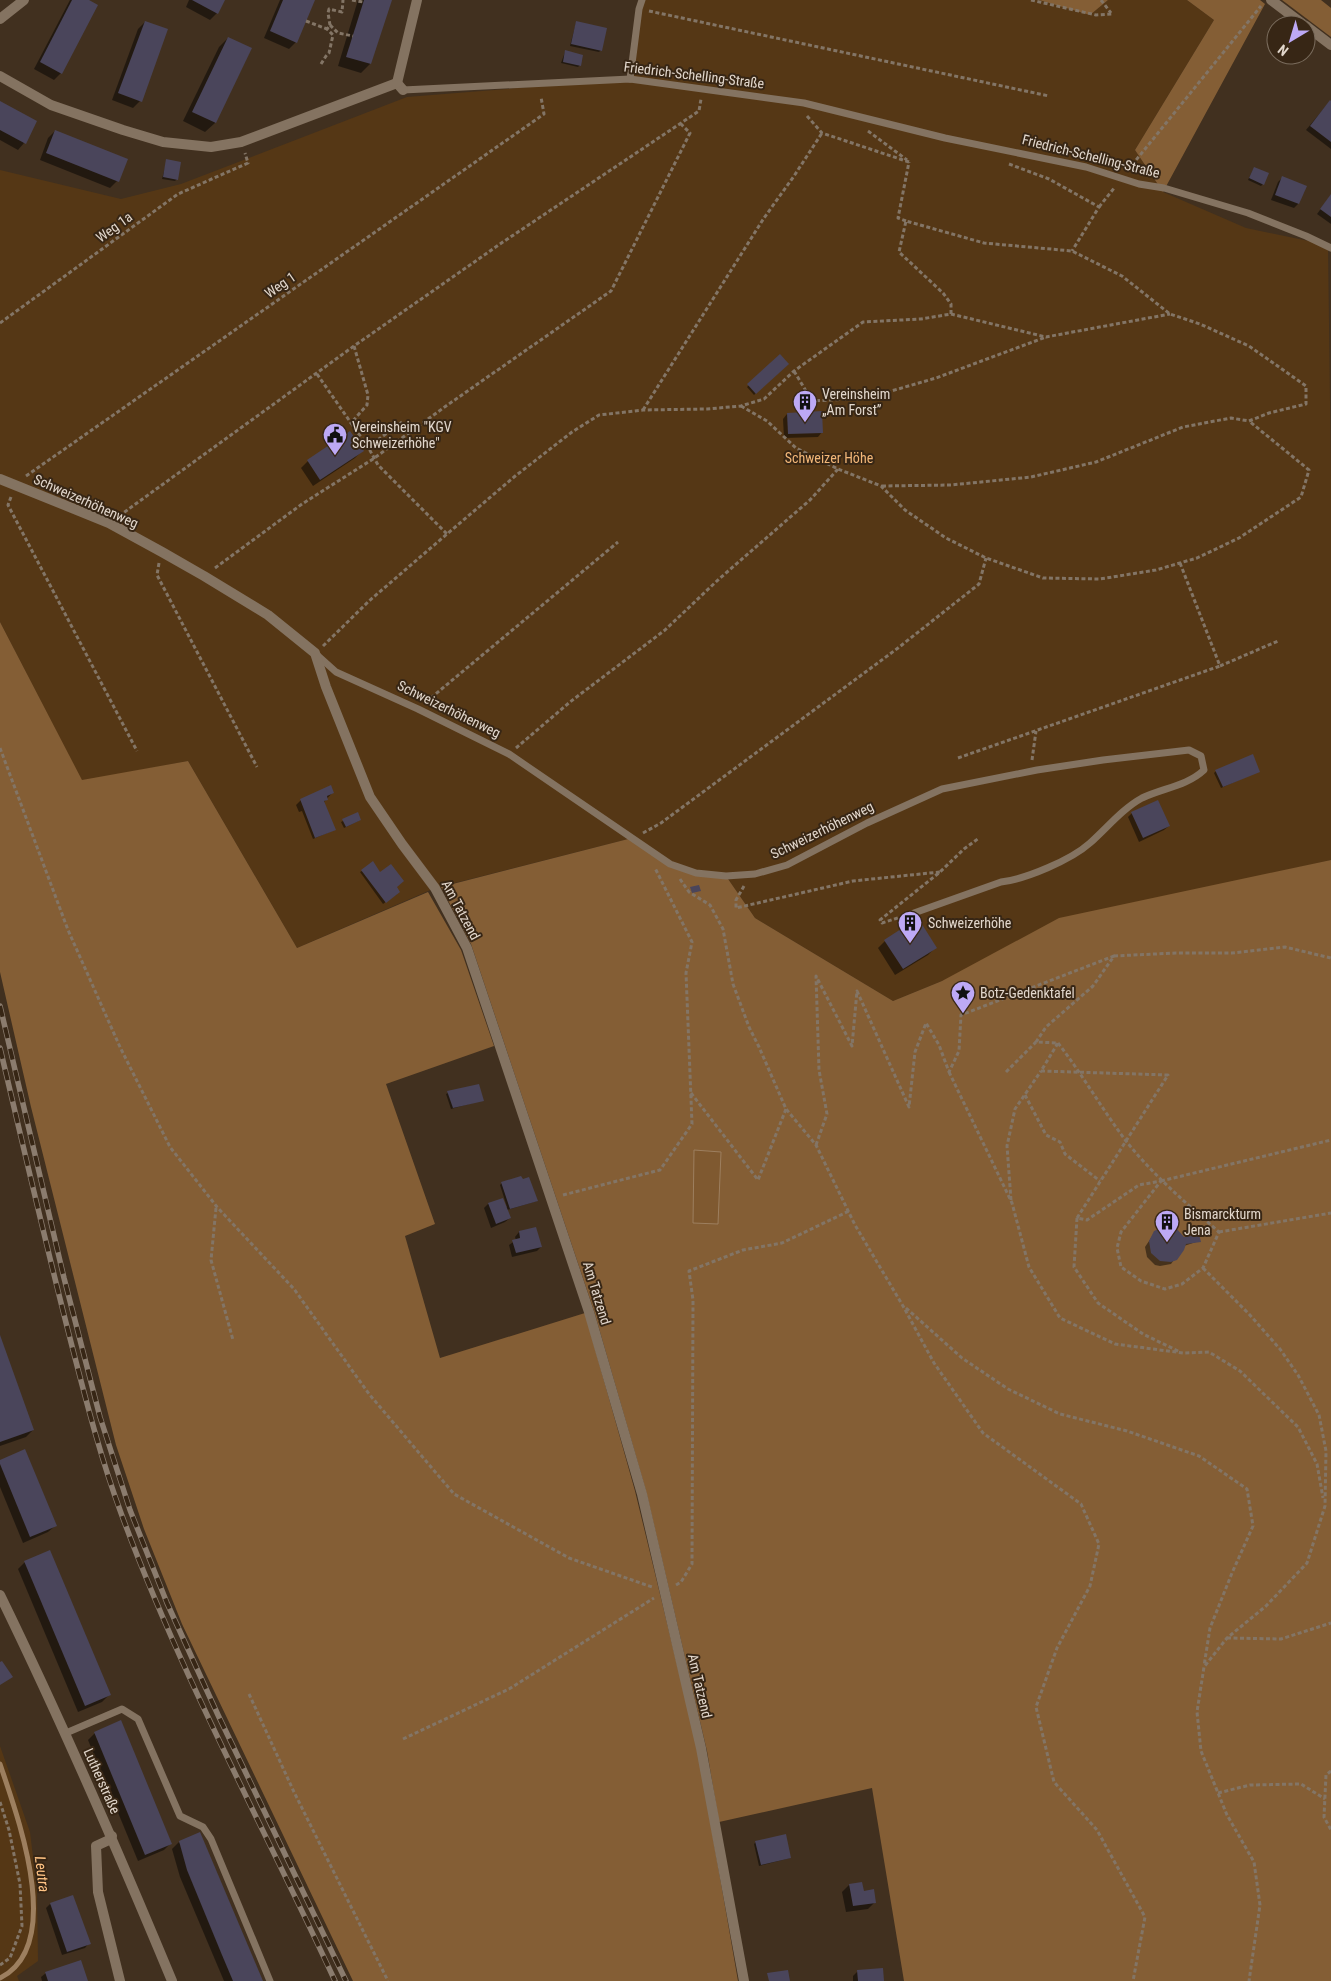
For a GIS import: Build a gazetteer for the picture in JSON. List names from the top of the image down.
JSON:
{
  "streets": {
    "street": [
      "Friedrich-Schelling-Straße",
      "Schweizerhöhenweg",
      "Am Tatzend",
      "Lutherstraße"
    ],
    "path": ["Weg 1a", "Weg 1"]
  },
  "crossings": [
    ["Weg 1", "Schweizerhöhenweg"],
    ["Schweizerhöhenweg", "Am Tatzend"]
  ],
  "water": ["Leutra"],
  "parks": ["Schweizer Höhe"],
  "places": {
    "building": ["Vereinsheim „Am Forst”", "Schweizerhöhe", "Bismarckturm Jena"],
    "public building": ["Vereinsheim \"KGV Schweizerhöhe\""],
    "place": ["Botz-Gedenktafel"]
  },
  "north": "bottom left"
}
